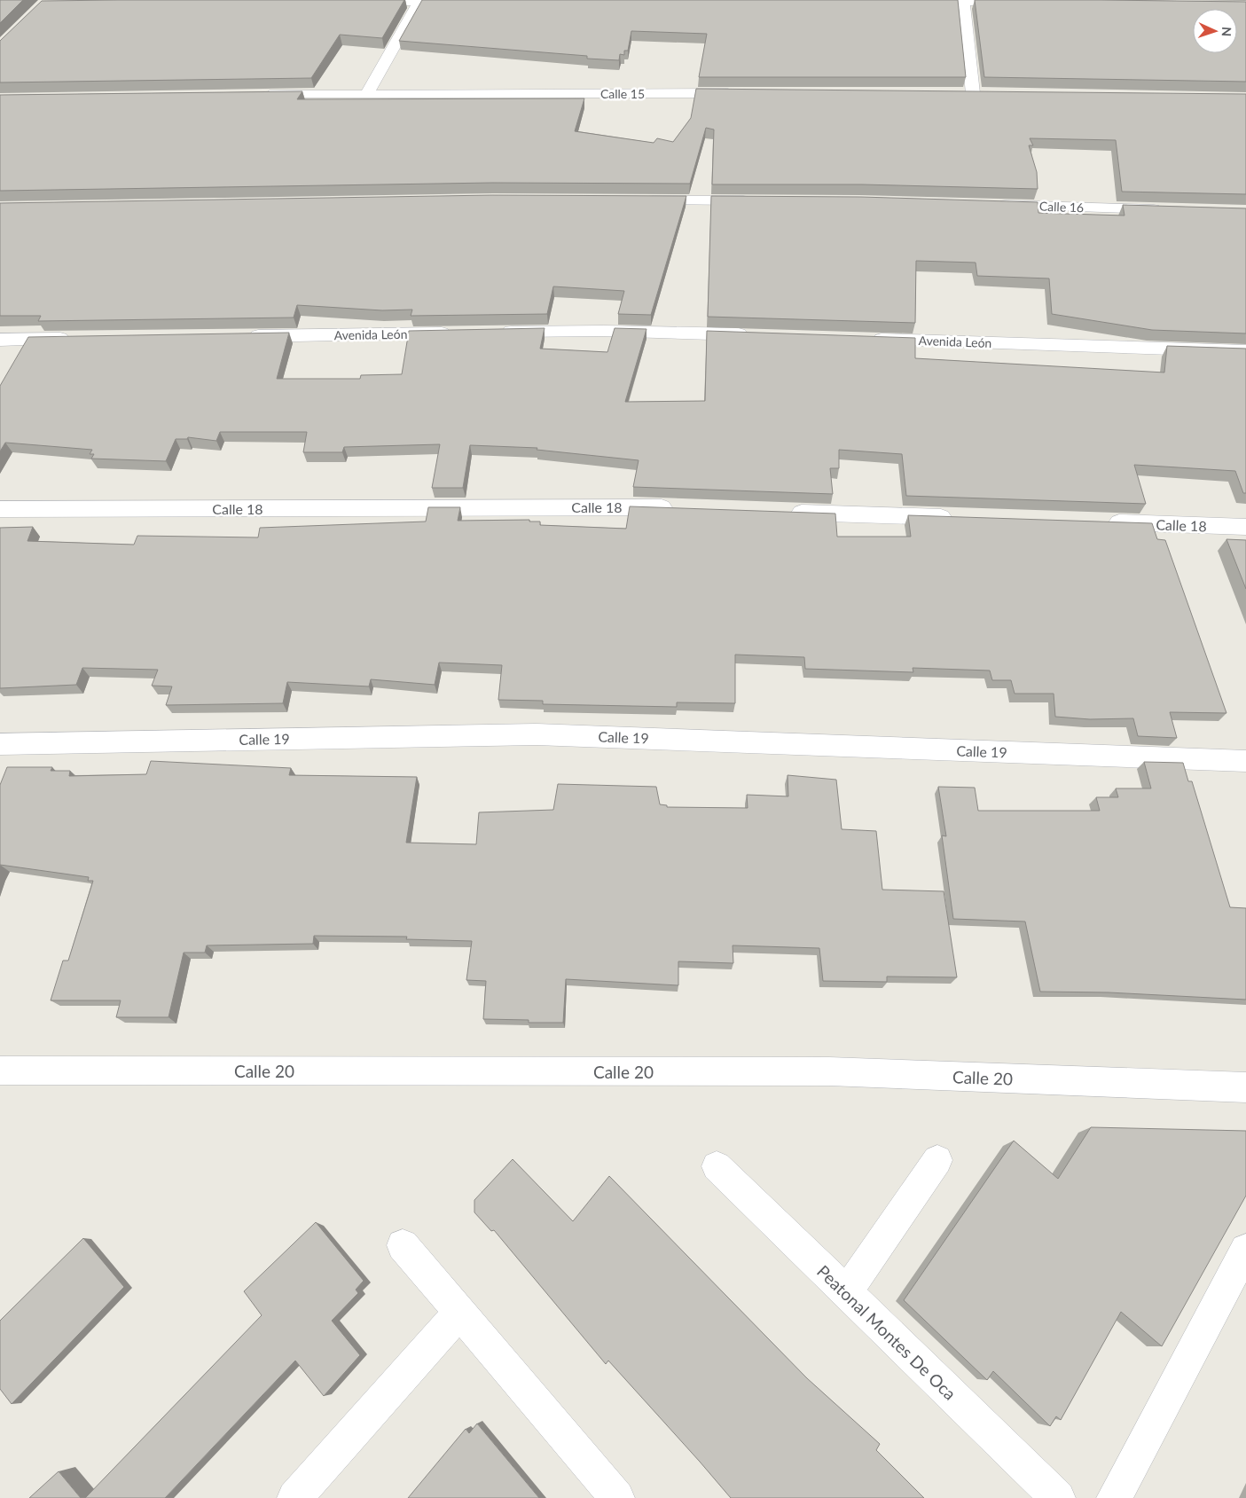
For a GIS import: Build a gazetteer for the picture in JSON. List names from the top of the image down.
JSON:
{
  "streets": {
    "street": [
      "Calle 15",
      "Calle 16",
      "Avenida León",
      "Calle 18",
      "Calle 19",
      "Calle 20",
      "Peatonal Montes De Oca"
    ]
  },
  "north": "right"
}
